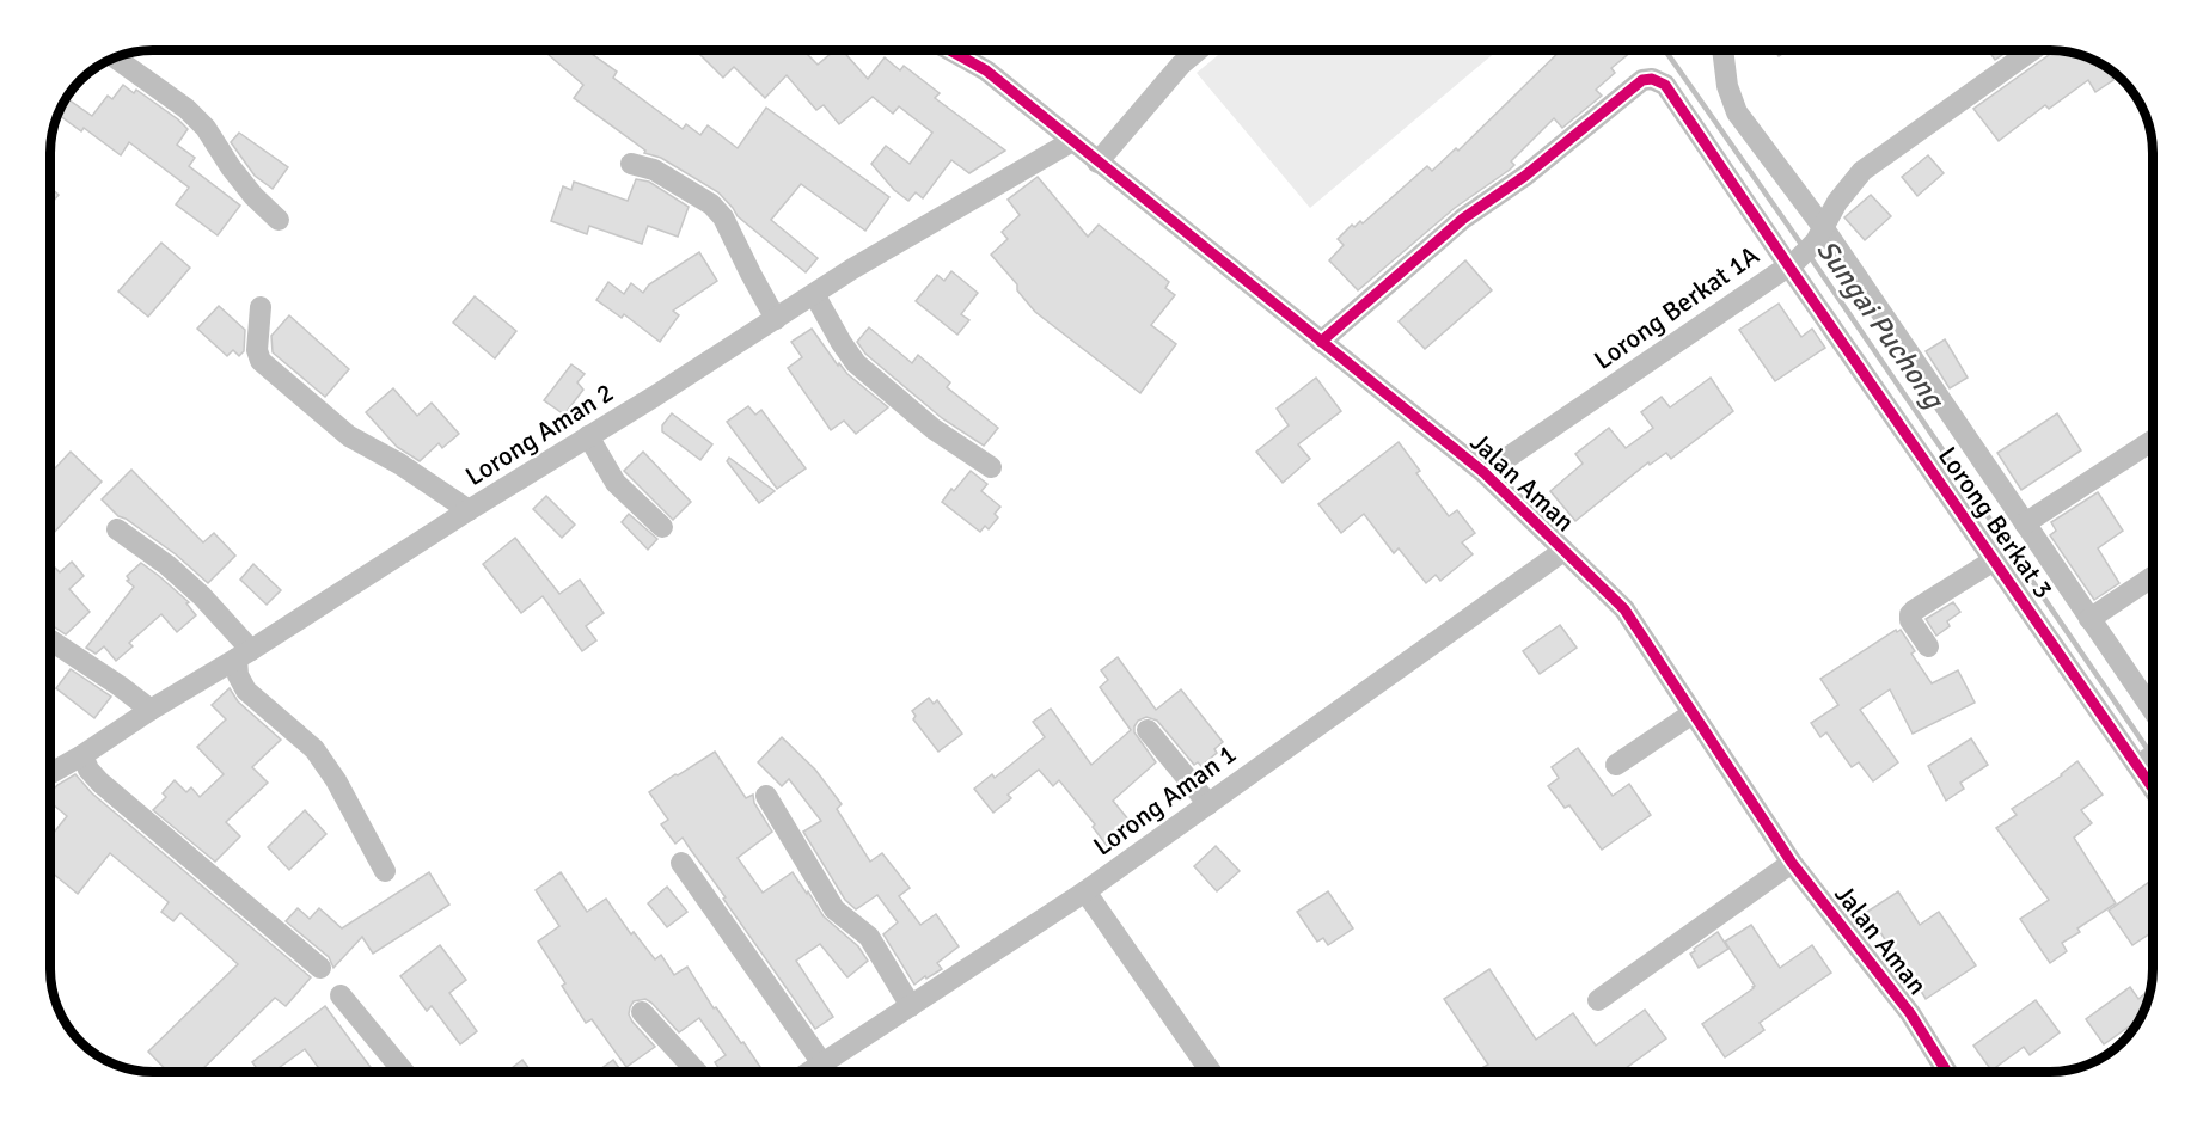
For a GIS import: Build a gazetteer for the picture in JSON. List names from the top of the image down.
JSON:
{
  "streets": {
    "street": [
      "Lorong Berkat 1A",
      "Lorong Aman 2",
      "Jalan Aman",
      "Lorong Berkat 3",
      "Lorong Aman 1"
    ]
  },
  "crossings": [
    ["Lorong Berkat 1A", "Jalan Aman"],
    ["Lorong Berkat 1A", "Lorong Berkat 3"],
    ["Lorong Aman 2", "Jalan Aman"],
    ["Jalan Aman", "Lorong Berkat 3"],
    ["Jalan Aman", "Lorong Aman 1"]
  ],
  "water": ["Sungai Puchong"]
}
